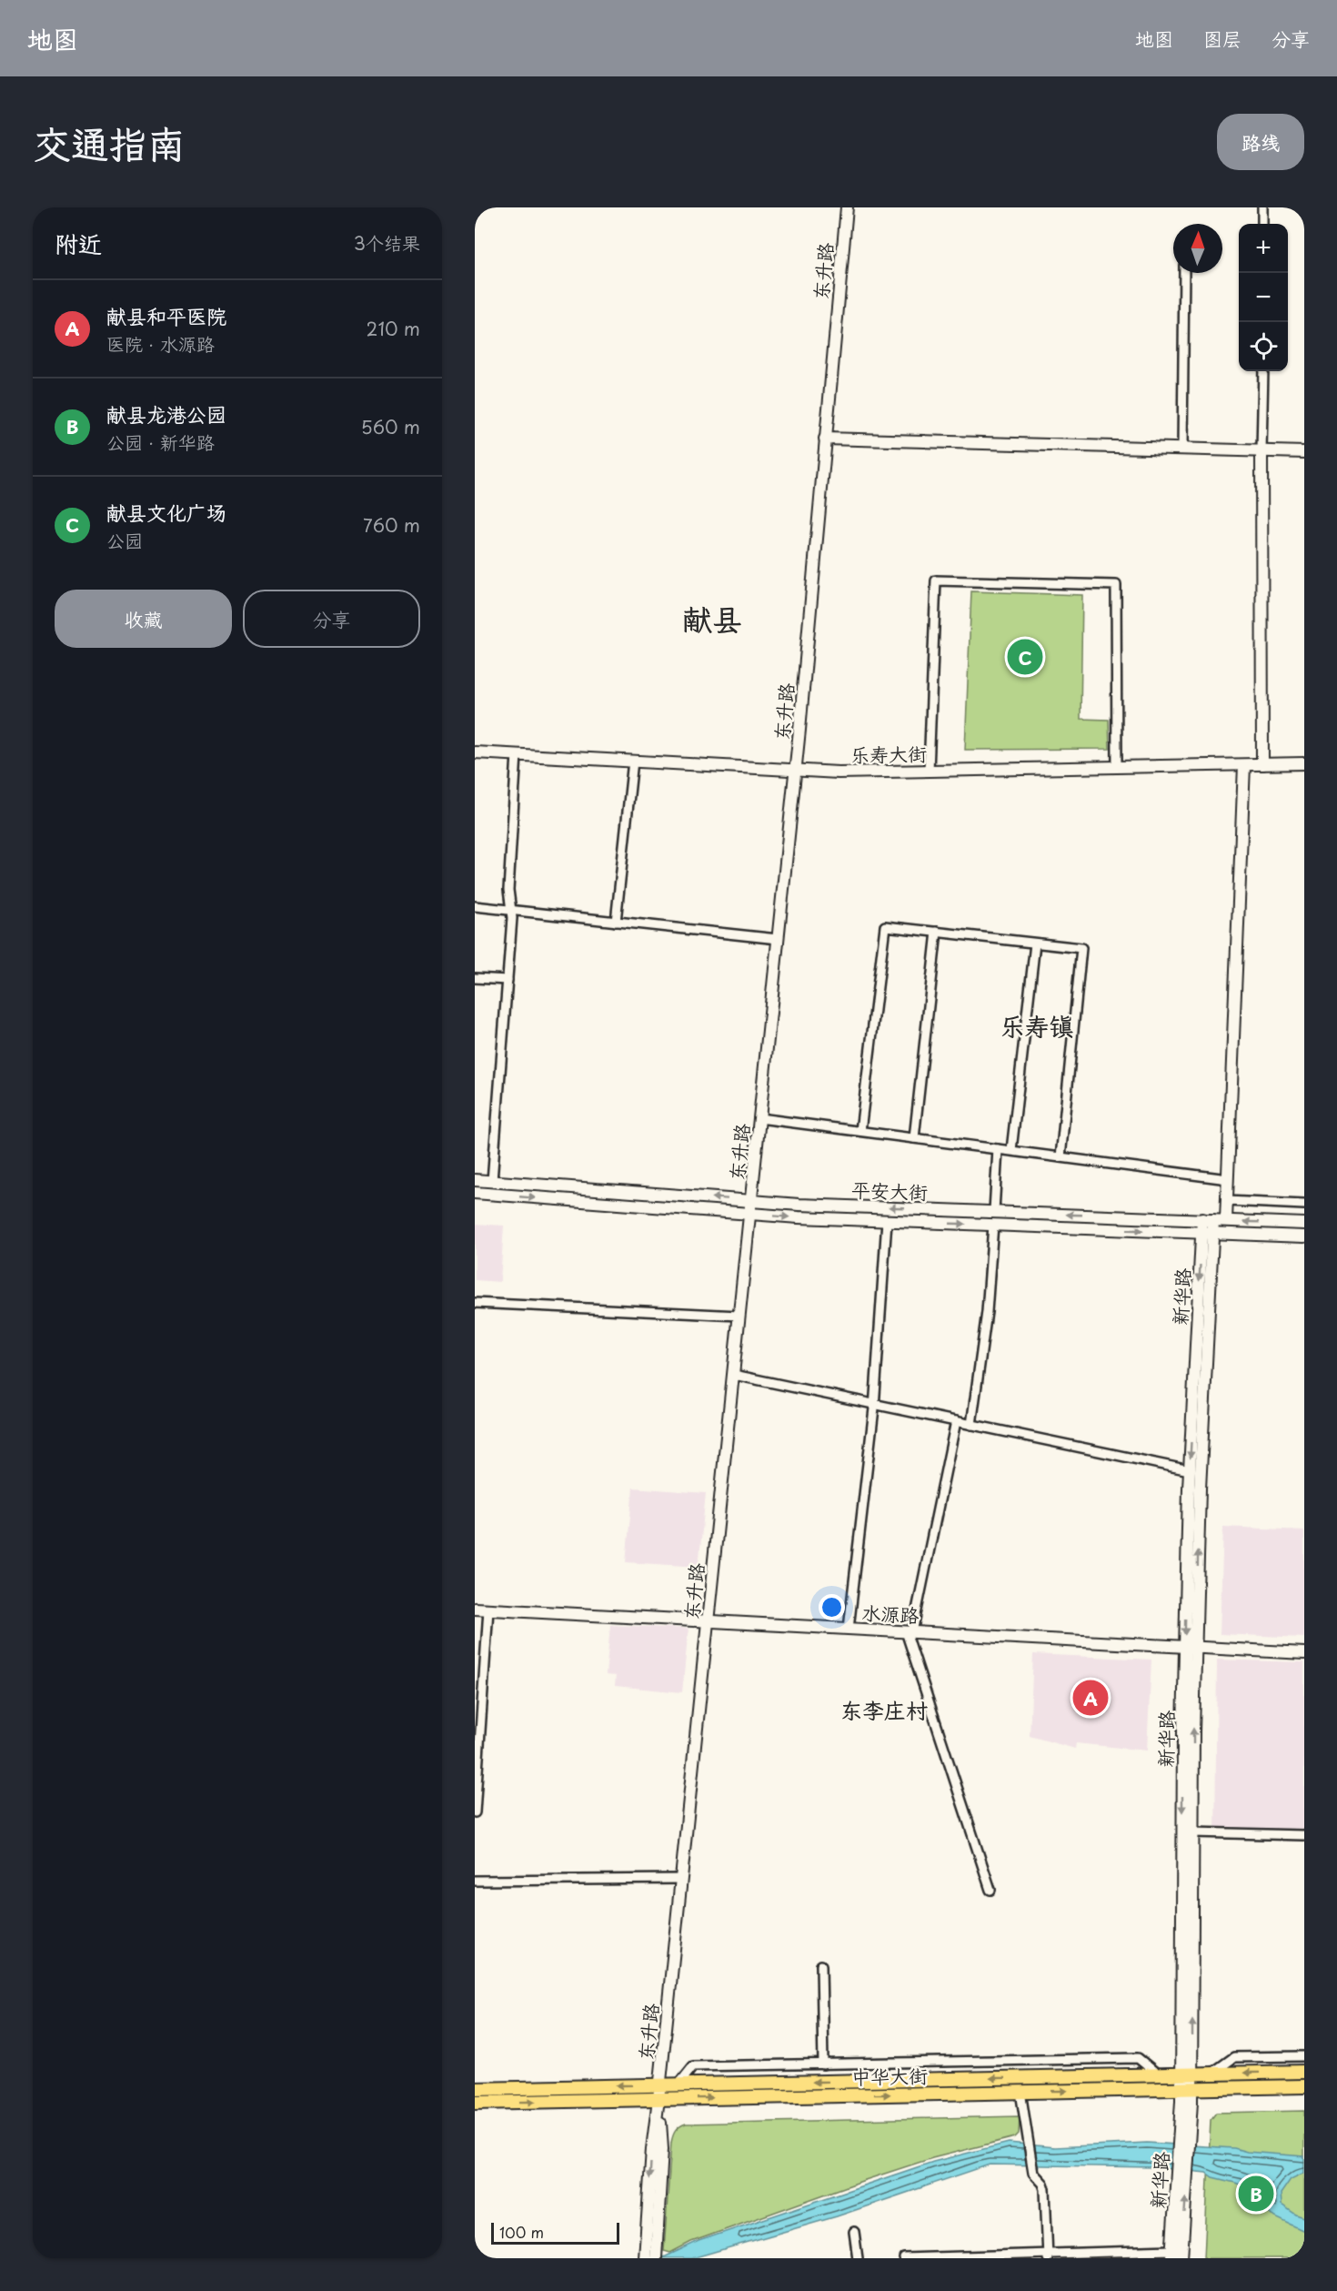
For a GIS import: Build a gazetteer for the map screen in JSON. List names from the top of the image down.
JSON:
{
  "streets": {
    "main road": [
      "东升路",
      "乐寿大街",
      "平安大街",
      "新华路",
      "水源路",
      "中华大街"
    ]
  },
  "crossings": [
    ["东升路", "乐寿大街"],
    ["东升路", "平安大街"],
    ["东升路", "水源路"],
    ["东升路", "中华大街"],
    ["平安大街", "新华路"],
    ["新华路", "水源路"],
    ["新华路", "中华大街"]
  ],
  "districts": ["献县", "乐寿镇", "东李庄村"],
  "scale_bar": "100 m",
  "north": "top",
  "page": {
    "header": "地图",
    "nav": ["地图", "图层", "分享"],
    "title": "交通指南",
    "buttons": [
      "路线",
      ["收藏", "分享"]
    ],
    "heading": ["附近", "3个结果"],
    "map_buttons": ["+", "−"],
    "list": [
      {
        "mark": "A",
        "name": "献县和平医院",
        "note": "医院 · 水源路",
        "value": "210 m"
      },
      {
        "mark": "B",
        "name": "献县龙港公园",
        "note": "公园 · 新华路",
        "value": "560 m"
      },
      {
        "mark": "C",
        "name": "献县文化广场",
        "note": "公园",
        "value": "760 m"
      }
    ],
    "pins": ["C", "A", "B"],
    "scale": "100 m"
  }
}
